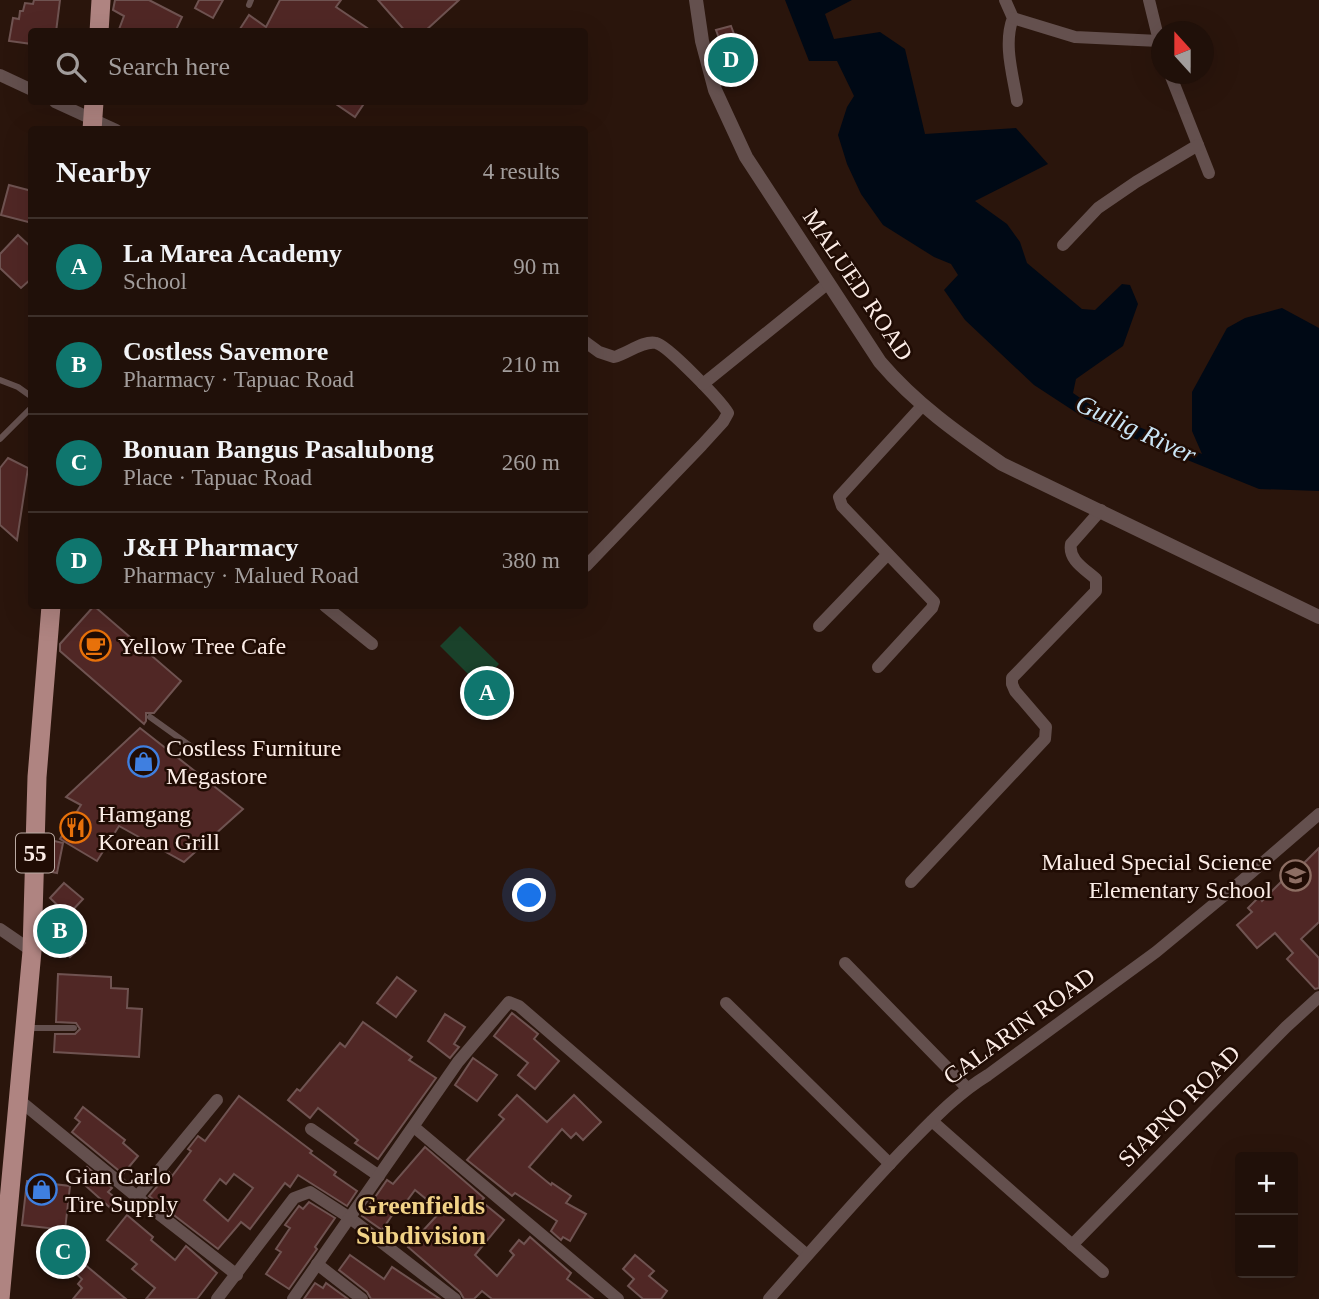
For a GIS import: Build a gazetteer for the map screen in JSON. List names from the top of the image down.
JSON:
{
  "streets": {
    "main road": ["55"],
    "street": ["MALUED ROAD", "CALARIN ROAD", "SIAPNO ROAD"]
  },
  "districts": ["Greenfields Subdivision"],
  "water": ["Guilig River"],
  "places": {
    "cafe": ["Yellow Tree Cafe"],
    "shop": ["Costless Furniture Megastore", "Gian Carlo Tire Supply"],
    "restaurant": ["Hamgang Korean Grill"],
    "school or university": ["Malued Special Science Elementary School"]
  },
  "north": "top",
  "page": {
    "search": "Search here",
    "pins": [
      "D",
      "A",
      "B",
      "C"
    ],
    "heading": ["Nearby", "4 results"],
    "list": [
      {
        "mark": "A",
        "name": "La Marea Academy",
        "note": "School",
        "value": "90 m"
      },
      {
        "mark": "B",
        "name": "Costless Savemore",
        "note": "Pharmacy · Tapuac Road",
        "value": "210 m"
      },
      {
        "mark": "C",
        "name": "Bonuan Bangus Pasalubong",
        "note": "Place · Tapuac Road",
        "value": "260 m"
      },
      {
        "mark": "D",
        "name": "J&H Pharmacy",
        "note": "Pharmacy · Malued Road",
        "value": "380 m"
      }
    ],
    "map_buttons": ["+", "−"]
  }
}
